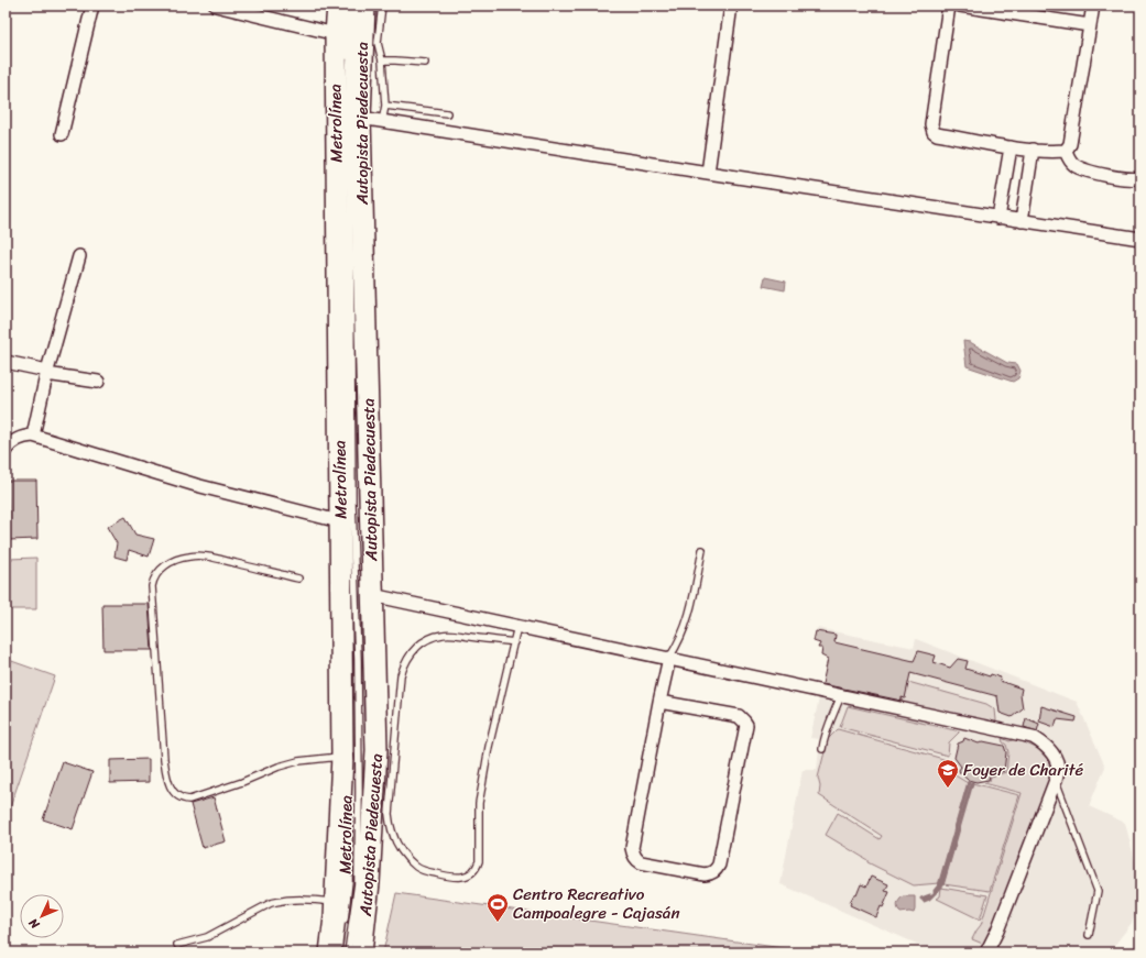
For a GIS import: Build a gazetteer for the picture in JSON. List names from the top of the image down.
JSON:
{
  "streets": {
    "highway": ["Autopista Piedecuesta"],
    "lane": ["Metrolínea"]
  },
  "crossings": [
    ["Metrolínea", "Autopista Piedecuesta"]
  ],
  "places": {
    "school or university": ["Foyer de Charité"],
    "sports": ["Centro Recreativo Campoalegre - Cajasán"]
  },
  "north": "bottom left"
}
